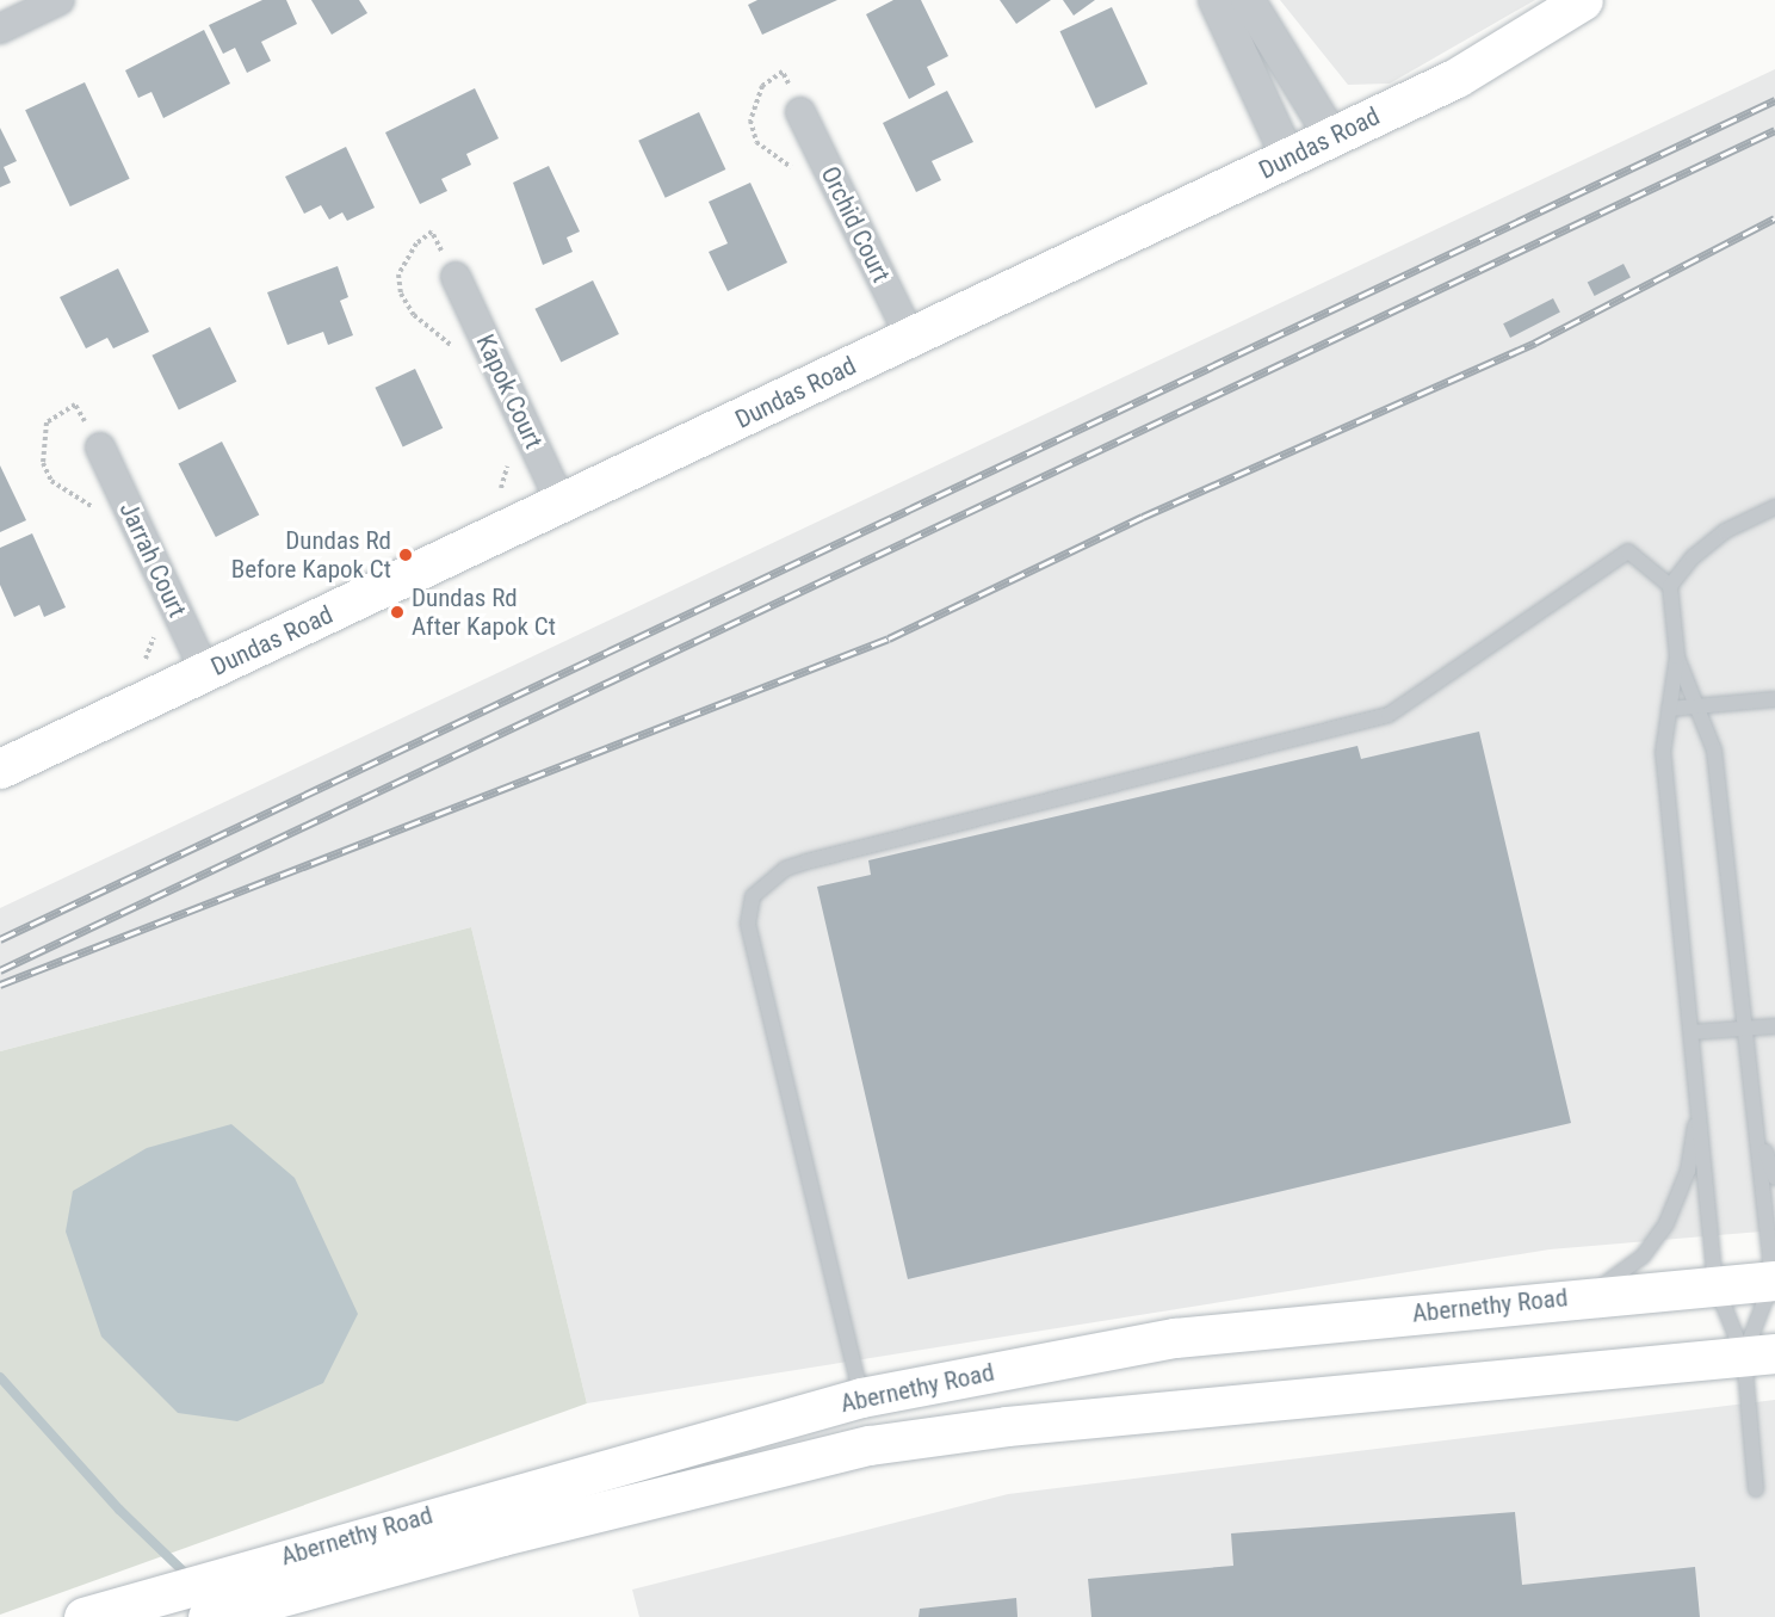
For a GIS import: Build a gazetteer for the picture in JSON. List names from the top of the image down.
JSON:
{
  "streets": {
    "main road": ["Dundas Road", "Abernethy Road"],
    "street": ["Orchid Court", "Kapok Court", "Jarrah Court"]
  },
  "crossings": [
    ["Dundas Road", "Orchid Court"],
    ["Dundas Road", "Kapok Court"],
    ["Dundas Road", "Jarrah Court"]
  ],
  "places": ["Dundas Rd Before Kapok Ct", "Dundas Rd After Kapok Ct"]
}
